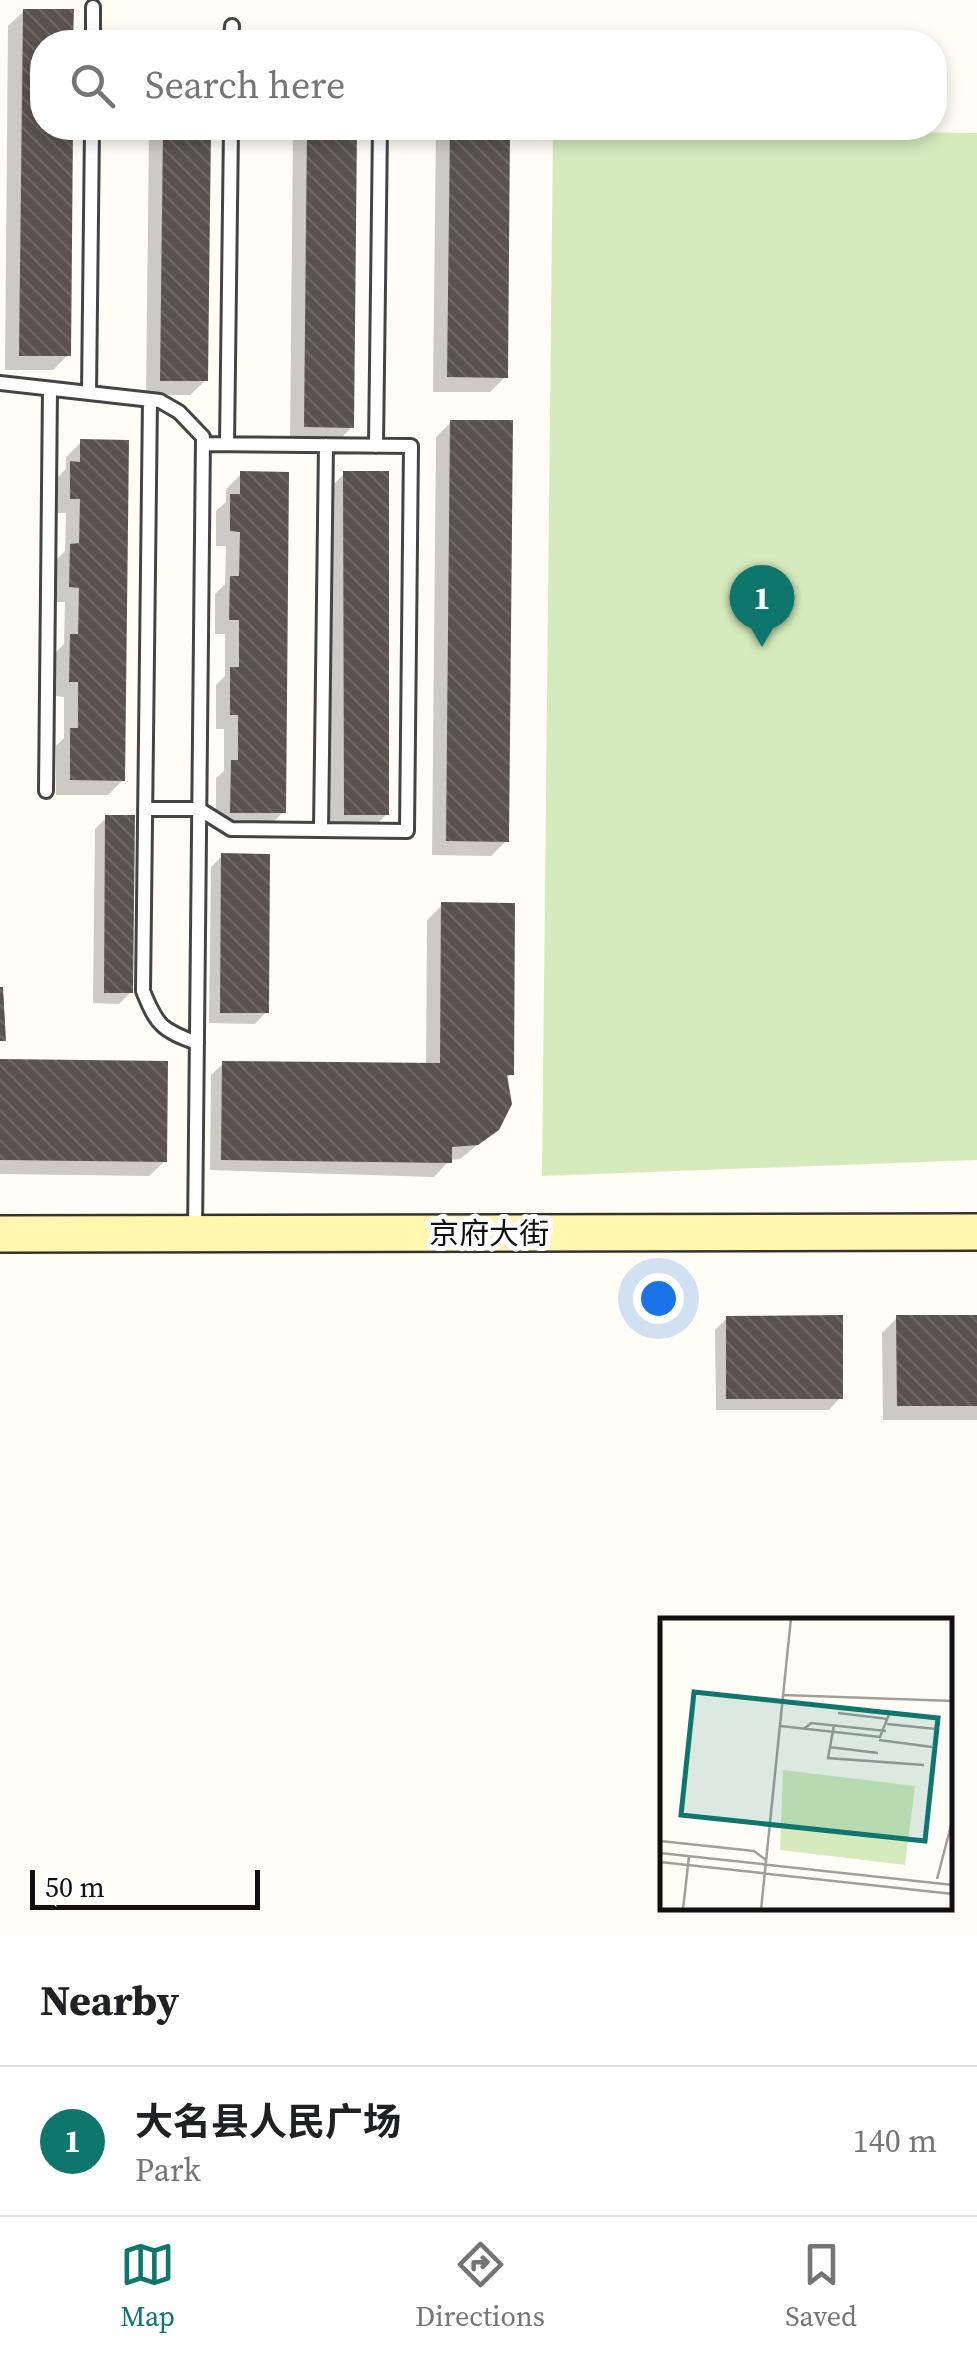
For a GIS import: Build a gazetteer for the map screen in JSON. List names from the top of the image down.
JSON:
{
  "streets": {
    "street": ["京府大街"]
  },
  "scale_bar": "50 m",
  "page": {
    "search": "Search here",
    "pins": "1",
    "scale": "50 m",
    "heading": "Nearby",
    "list": [
      {
        "mark": "1",
        "name": "大名县人民广场",
        "note": "Park",
        "value": "140 m"
      }
    ],
    "nav": ["Map", "Directions", "Saved"]
  }
}
